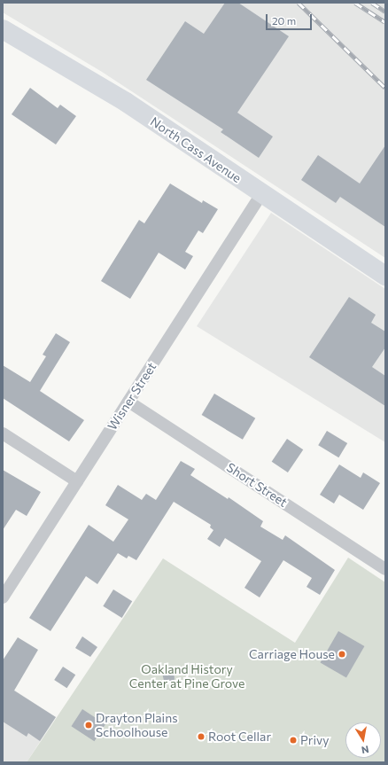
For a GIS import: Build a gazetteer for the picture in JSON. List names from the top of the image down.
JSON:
{
  "streets": {
    "main road": ["North Cass Avenue"],
    "street": ["Wisner Street", "Short Street"]
  },
  "crossings": [
    ["North Cass Avenue", "Wisner Street"],
    ["Wisner Street", "Short Street"]
  ],
  "parks": ["Oakland History Center at Pine Grove"],
  "places": [
    "Carriage House",
    "Drayton Plains Schoolhouse",
    "Root Cellar",
    "Privy"
  ],
  "scale_bar": "20 m",
  "north": "bottom"
}
